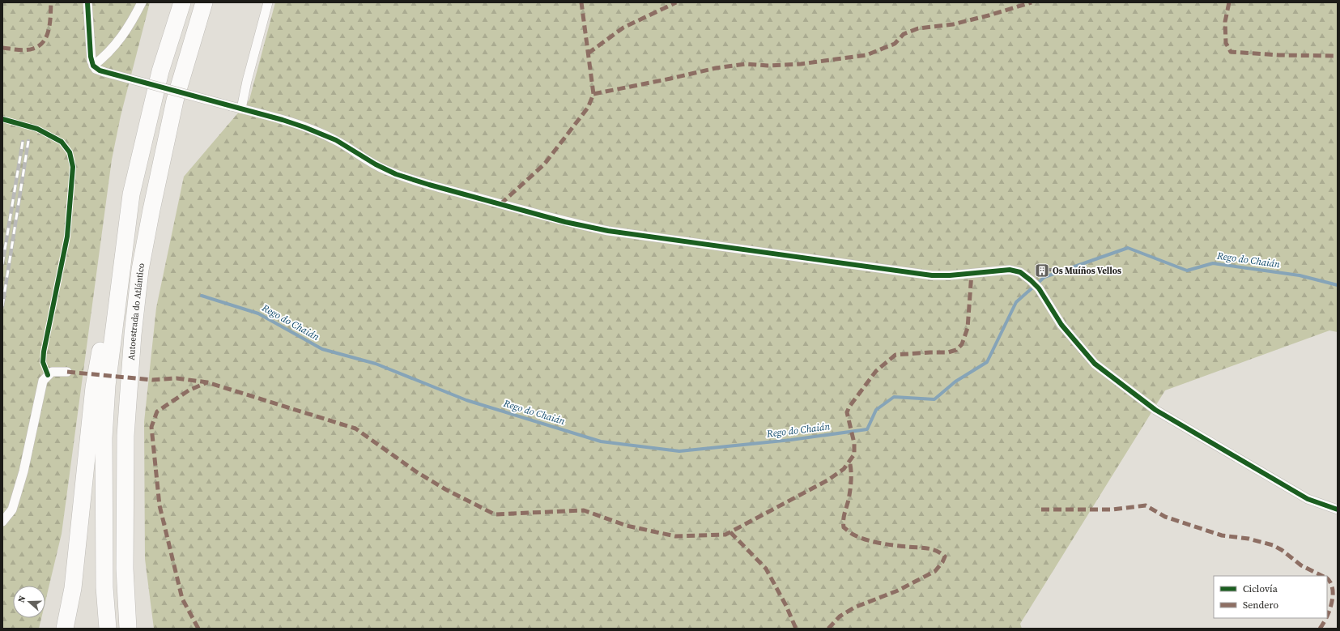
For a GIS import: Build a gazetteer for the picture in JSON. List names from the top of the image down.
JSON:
{
  "streets": {
    "highway": ["Autoestrada do Atlántico"]
  },
  "water": ["Rego do Chaián"],
  "places": {
    "building": ["Os Muíños Vellos"]
  },
  "legend": ["Ciclovía", "Sendero"],
  "north": "left"
}
